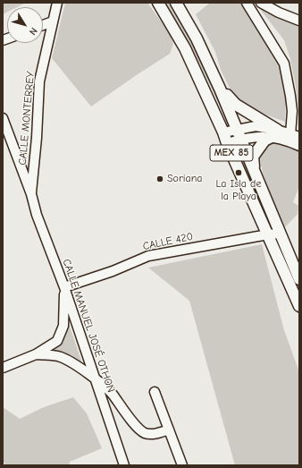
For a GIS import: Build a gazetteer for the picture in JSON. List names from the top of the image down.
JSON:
{
  "streets": {
    "main road": ["MEX 85"],
    "street": ["CALLE MONTERREY", "CALLE 420", "CALLE MANUEL JOSÉ OTHON"]
  },
  "crossings": [
    ["CALLE MONTERREY", "CALLE MANUEL JOSÉ OTHON"],
    ["MEX 85", "CALLE 420"],
    ["CALLE 420", "CALLE MANUEL JOSÉ OTHON"]
  ],
  "places": ["La Isla de la Playa", "Soriana"],
  "north": "bottom right"
}
